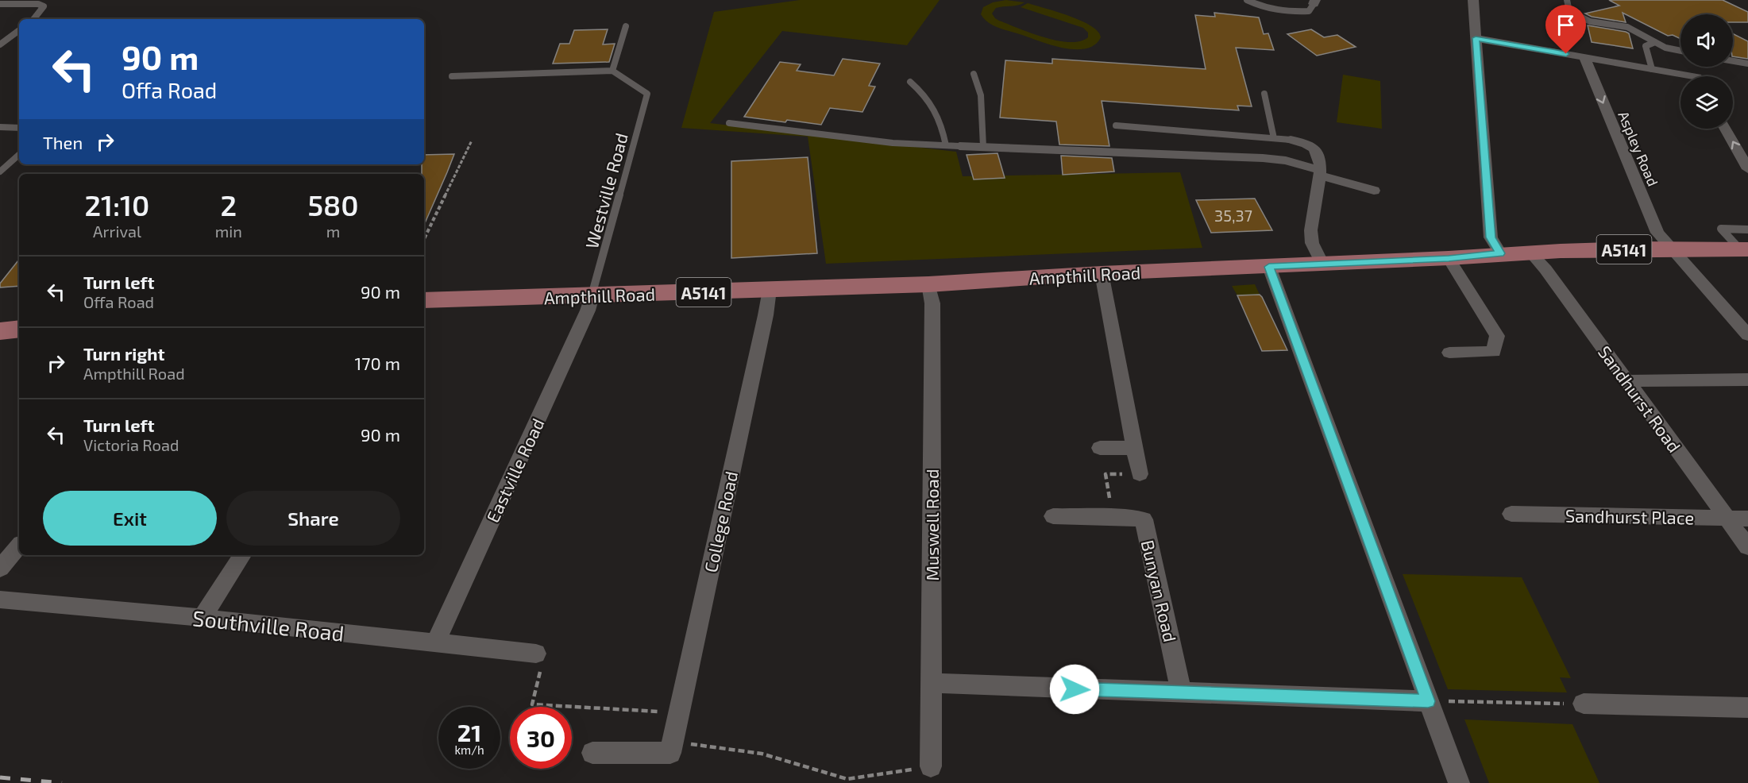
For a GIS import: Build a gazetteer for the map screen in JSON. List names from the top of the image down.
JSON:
{
  "streets": {
    "main road": ["A5141", "Ampthill Road"],
    "street": [
      "Aspley Road",
      "Sandhurst Road",
      "Eastville Road",
      "Sandhurst Place",
      "College Road",
      "Muswell Road",
      "Bunyan Road",
      "Southville Road"
    ],
    "lane": ["Westville Road"]
  },
  "crossings": [
    ["Aspley Road", "Ampthill Road"],
    ["Westville Road", "Ampthill Road"],
    ["Westville Road", "Eastville Road"],
    ["Ampthill Road", "Sandhurst Road"],
    ["Ampthill Road", "Eastville Road"],
    ["Ampthill Road", "College Road"],
    ["Ampthill Road", "Muswell Road"],
    ["Sandhurst Road", "Sandhurst Place"],
    ["Eastville Road", "Southville Road"]
  ],
  "house_numbers": ["35,37"],
  "page": {
    "turn": ["90 m", "Offa Road"],
    "then": "Then",
    "eta": [
      "21:10",
      "Arrival",
      "2",
      "min",
      "580",
      "m"
    ],
    "list": [
      {
        "name": "Turn left",
        "note": "Offa Road",
        "value": "90 m"
      },
      {
        "name": "Turn right",
        "note": "Ampthill Road",
        "value": "170 m"
      },
      {
        "name": "Turn left",
        "note": "Victoria Road",
        "value": "90 m"
      }
    ],
    "buttons": ["Exit", "Share"],
    "speed": "21 km/h",
    "limit": "30"
  }
}
